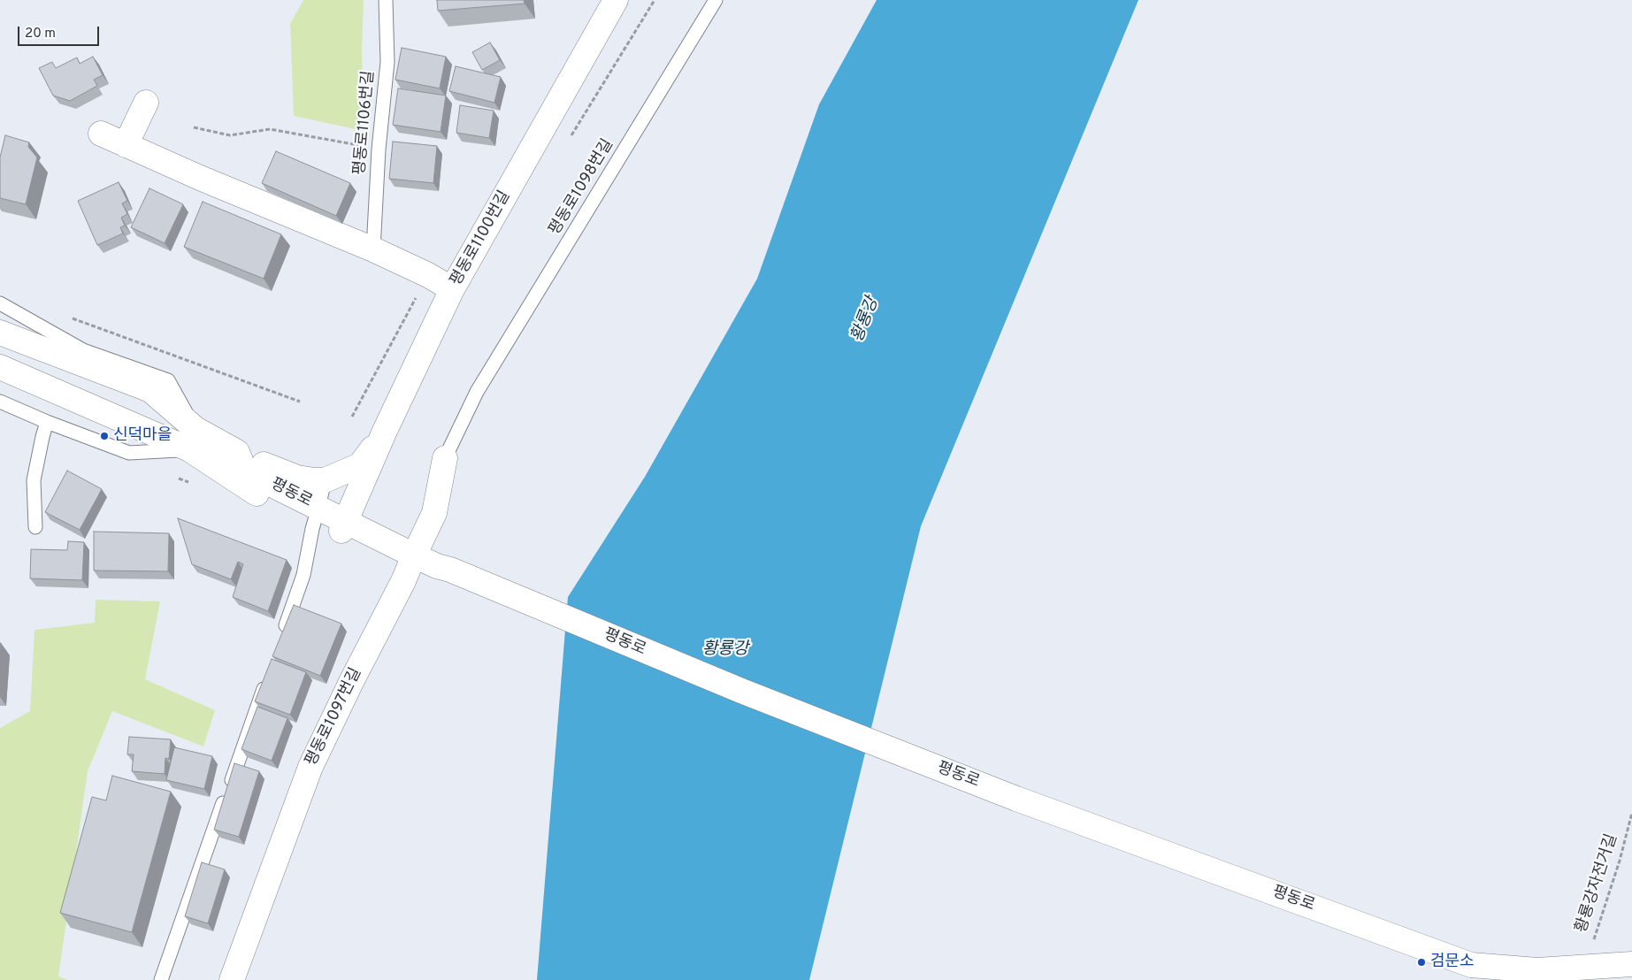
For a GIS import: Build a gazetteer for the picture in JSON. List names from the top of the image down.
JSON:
{
  "streets": {
    "street": ["평동로1100번길", "평동로", "평동로1097번길"],
    "lane": ["평동로1106번길", "평동로1098번길"],
    "path": ["황룡강자전거길"]
  },
  "crossings": [
    ["평동로1098번길", "평동로1097번길"],
    ["평동로1100번길", "평동로"],
    ["평동로", "평동로1097번길"],
    ["평동로", "황룡강자전거길"]
  ],
  "water": ["황룡강"],
  "places": ["신덕마을", "검문소"],
  "scale_bar": "20 m"
}
